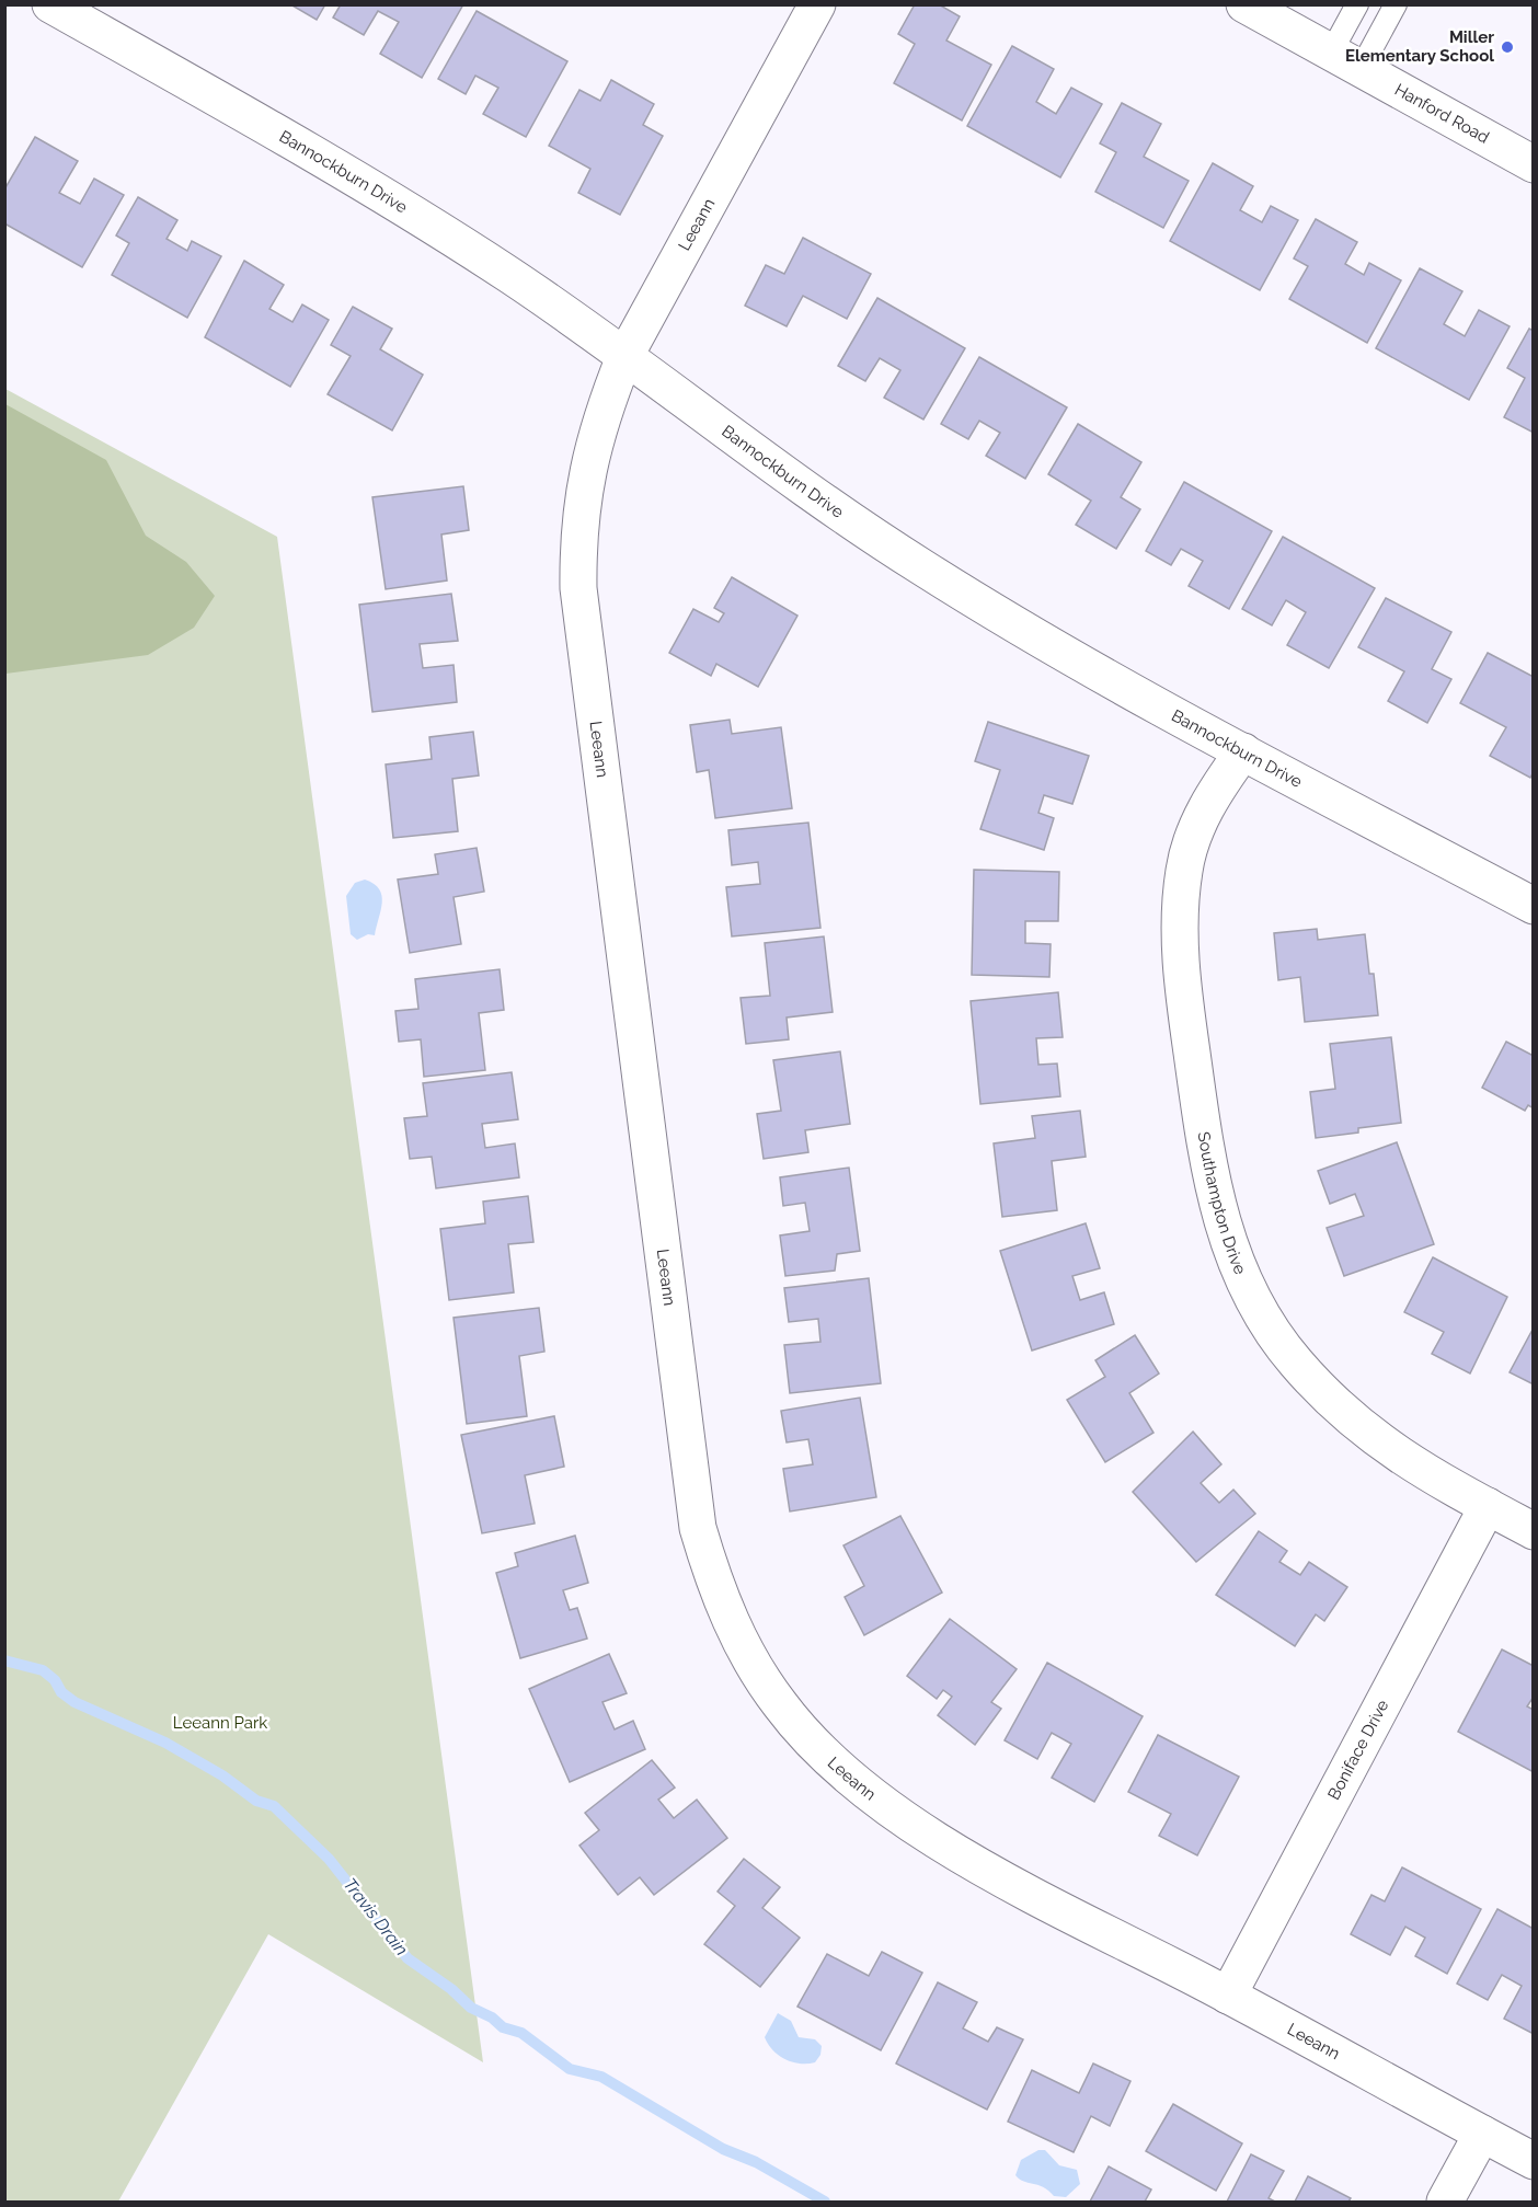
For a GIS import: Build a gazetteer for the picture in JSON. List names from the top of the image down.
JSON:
{
  "streets": {
    "street": [
      "Hanford Road",
      "Bannockburn Drive",
      "Leeann",
      "Southampton Drive",
      "Boniface Drive"
    ]
  },
  "crossings": [
    ["Bannockburn Drive", "Leeann"],
    ["Bannockburn Drive", "Southampton Drive"],
    ["Leeann", "Boniface Drive"],
    ["Southampton Drive", "Boniface Drive"]
  ],
  "water": ["Travis Drain"],
  "parks": ["Leeann Park"],
  "places": ["Miller Elementary School"]
}
